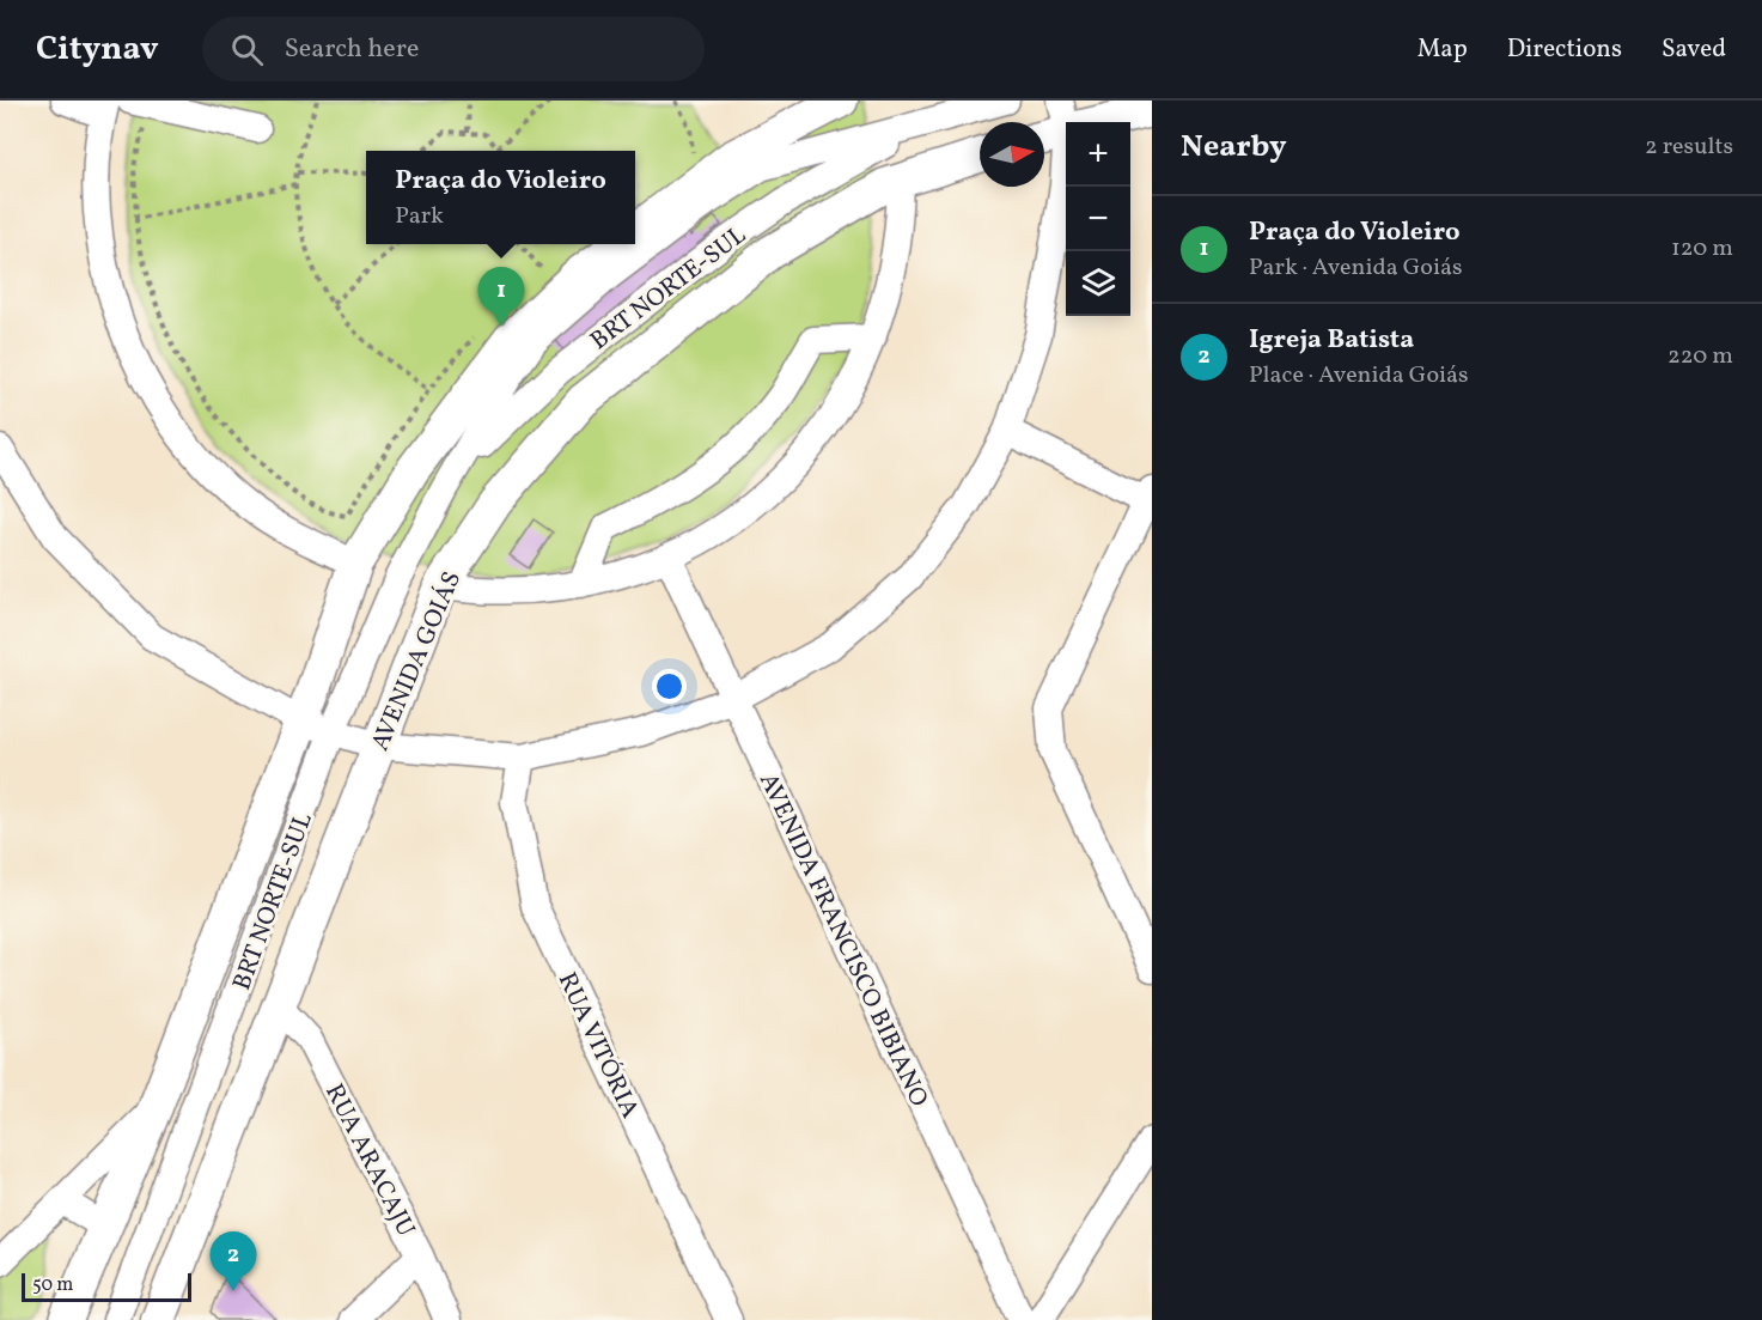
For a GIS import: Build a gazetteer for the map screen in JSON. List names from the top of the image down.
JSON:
{
  "streets": {
    "main road": ["AVENIDA GOIÁS"],
    "street": [
      "BRT NORTE-SUL",
      "AVENIDA FRANCISCO BIBIANO",
      "RUA VITÓRIA",
      "RUA ARACAJU"
    ]
  },
  "crossings": [
    ["AVENIDA GOIÁS", "RUA ARACAJU"]
  ],
  "scale_bar": "50 m",
  "north": "right",
  "page": {
    "header": "Citynav",
    "search": "Search here",
    "nav": ["Map", "Directions", "Saved"],
    "heading": ["Nearby", "2 results"],
    "map_buttons": ["+", "−"],
    "popup": ["Praça do Violeiro", "Park"],
    "list": [
      {
        "mark": "1",
        "name": "Praça do Violeiro",
        "note": "Park · Avenida Goiás",
        "value": "120 m"
      },
      {
        "mark": "2",
        "name": "Igreja Batista",
        "note": "Place · Avenida Goiás",
        "value": "220 m"
      }
    ],
    "pins": ["1", "2"],
    "scale": "50 m"
  }
}
